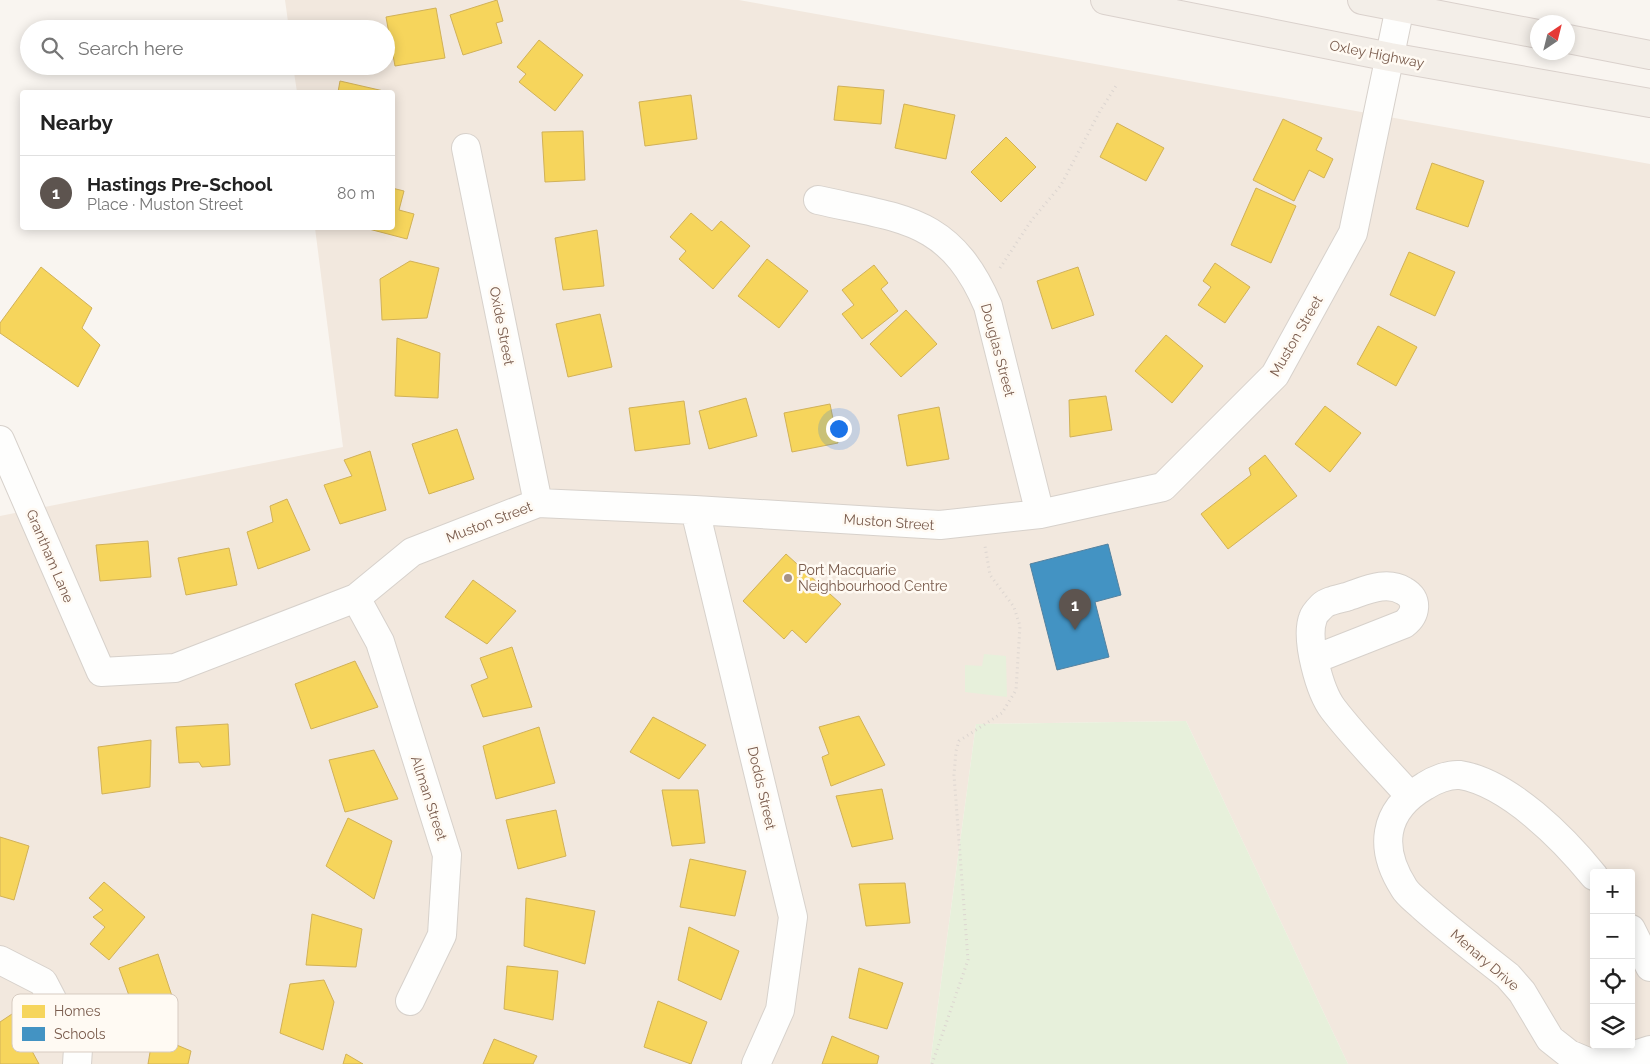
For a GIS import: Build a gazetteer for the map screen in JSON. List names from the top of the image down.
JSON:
{
  "streets": {
    "main road": ["Oxley Highway"],
    "street": [
      "Oxide Street",
      "Muston Street",
      "Douglas Street",
      "Grantham Lane",
      "Dodds Street",
      "Allman Street",
      "Menary Drive"
    ]
  },
  "crossings": [
    ["Oxley Highway", "Muston Street"],
    ["Oxide Street", "Muston Street"],
    ["Muston Street", "Douglas Street"],
    ["Muston Street", "Grantham Lane"],
    ["Muston Street", "Dodds Street"],
    ["Muston Street", "Allman Street"]
  ],
  "places": ["Port Macquarie Neighbourhood Centre"],
  "legend": ["Homes", "Schools"],
  "north": "top right",
  "page": {
    "search": "Search here",
    "heading": "Nearby",
    "list": [
      {
        "mark": "1",
        "name": "Hastings Pre-School",
        "note": "Place · Muston Street",
        "value": "80 m"
      }
    ],
    "pins": "1",
    "map_buttons": ["+", "−"]
  }
}
